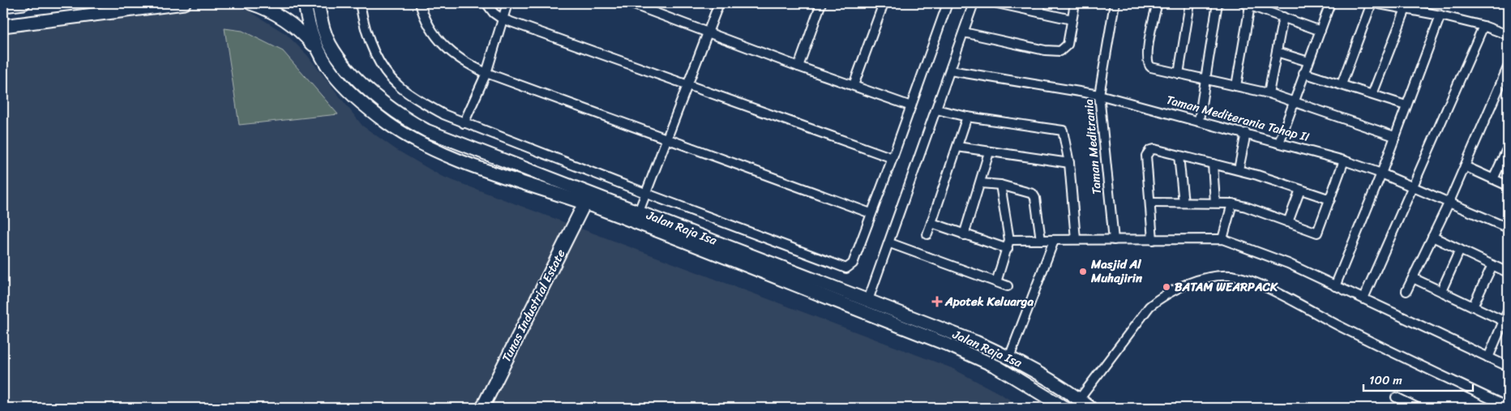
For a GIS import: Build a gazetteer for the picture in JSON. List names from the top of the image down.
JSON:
{
  "streets": {
    "main road": ["Jalan Raja Isa", "Tunas Industrial Estate"],
    "street": ["Taman Mediterania Tahap II", "Taman Meditrania"]
  },
  "crossings": [
    ["Taman Mediterania Tahap II", "Taman Meditrania"],
    ["Jalan Raja Isa", "Tunas Industrial Estate"]
  ],
  "places": {
    "other": ["Masjid Al Muhajirin", "BATAM WEARPACK"],
    "health": ["Apotek Keluarga"]
  },
  "scale_bar": "100 m"
}
